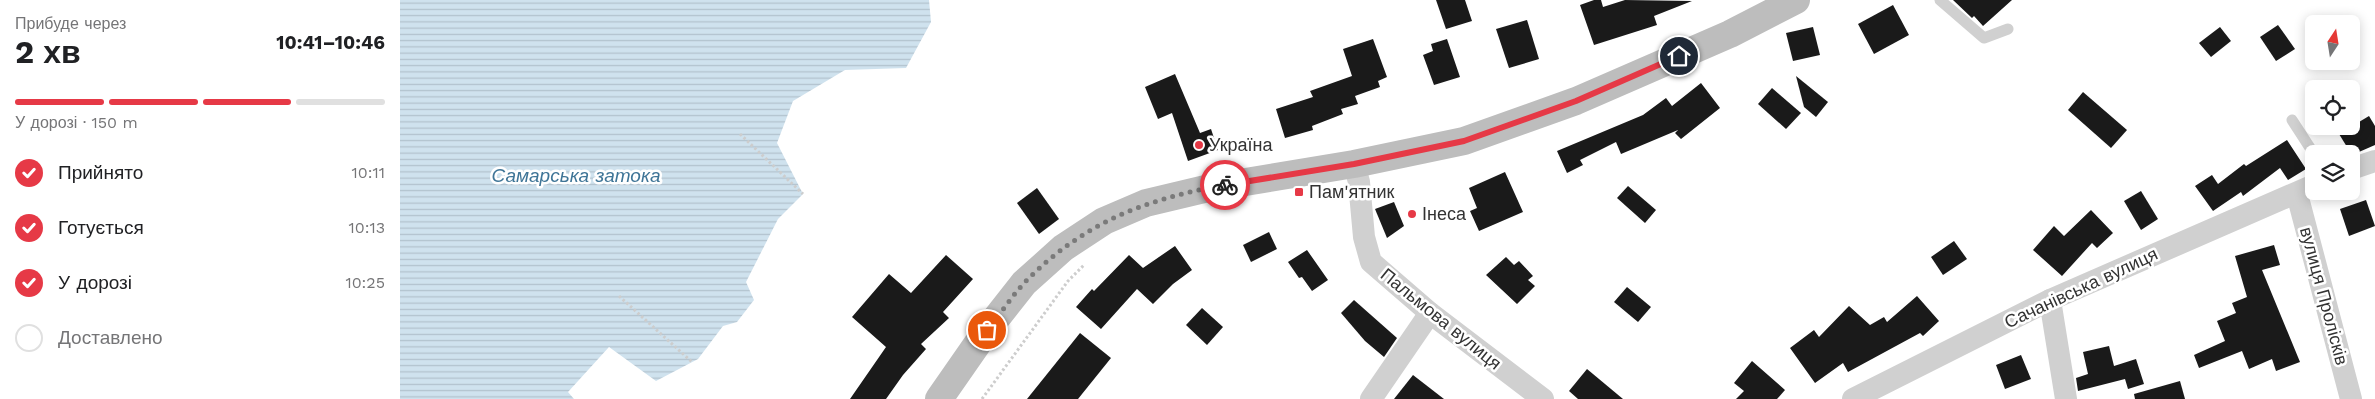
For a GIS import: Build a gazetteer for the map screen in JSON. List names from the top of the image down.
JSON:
{
  "streets": {
    "street": ["Сачанівська вулиця", "вулиця Пролісків", "Пальмова вулиця"]
  },
  "water": ["Самарська затока"],
  "places": {
    "other": ["Україна", "Інеса"],
    "transit": ["Пам'ятник"]
  },
  "north": "top",
  "page": {
    "heading": ["2 хв", "Прибуде через", "10:41–10:46"],
    "bar": "У дорозі · 150 m",
    "list": [
      ["Прийнято", "10:11"],
      ["Готується", "10:13"],
      ["У дорозі", "10:25"],
      "Доставлено"
    ]
  }
}
